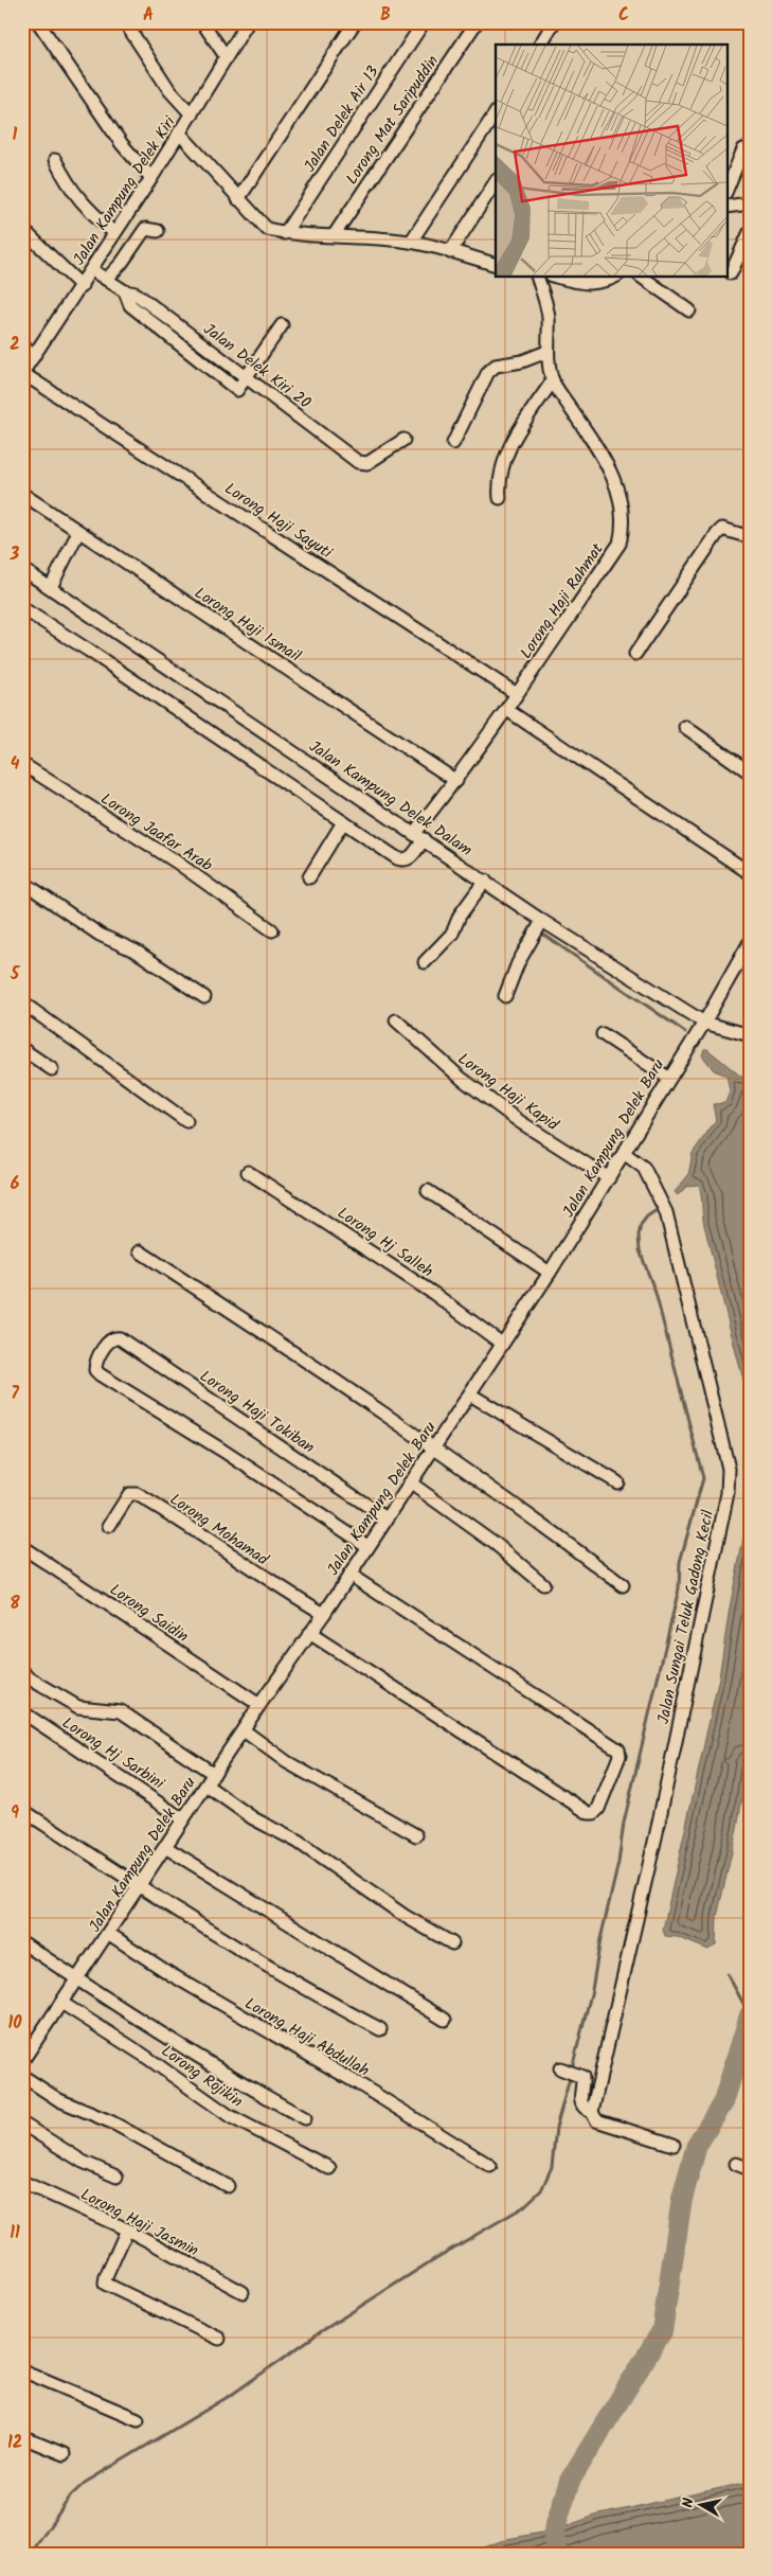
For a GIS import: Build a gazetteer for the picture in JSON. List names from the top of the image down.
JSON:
{
  "streets": {
    "street": [
      "Jalan Delek Air 13",
      "Lorong Mat Saripuddin",
      "Jalan Kampung Delek Kiri",
      "Jalan Delek Kiri 20",
      "Lorong Haji Sayuti",
      "Lorong Haji Rahmat",
      "Lorong Haji Ismail",
      "Jalan Kampung Delek Dalam",
      "Lorong Jaafar Arab",
      "Lorong Haji Kapid",
      "Jalan Kampung Delek Baru",
      "Lorong Hj Salleh",
      "Lorong Haji Tokiban",
      "Lorong Mohamad",
      "Lorong Saidin",
      "Jalan Sungai Teluk Gadong Kecil",
      "Lorong Hj Sarbini",
      "Lorong Haji Abdullah",
      "Lorong Rojikin",
      "Lorong Haji Jasmin"
    ]
  },
  "crossings": [
    ["Jalan Kampung Delek Kiri", "Jalan Delek Kiri 20"],
    ["Jalan Kampung Delek Kiri", "Lorong Haji Sayuti"],
    ["Lorong Haji Sayuti", "Lorong Haji Rahmat"],
    ["Lorong Haji Rahmat", "Lorong Haji Ismail"],
    ["Lorong Haji Rahmat", "Jalan Kampung Delek Dalam"],
    ["Jalan Kampung Delek Dalam", "Jalan Kampung Delek Baru"],
    ["Lorong Haji Kapid", "Jalan Kampung Delek Baru"],
    ["Jalan Kampung Delek Baru", "Lorong Hj Salleh"],
    ["Jalan Kampung Delek Baru", "Lorong Haji Tokiban"],
    ["Jalan Kampung Delek Baru", "Lorong Mohamad"],
    ["Jalan Kampung Delek Baru", "Lorong Saidin"],
    ["Jalan Kampung Delek Baru", "Jalan Sungai Teluk Gadong Kecil"],
    ["Jalan Kampung Delek Baru", "Lorong Hj Sarbini"],
    ["Jalan Kampung Delek Baru", "Lorong Haji Abdullah"],
    ["Jalan Kampung Delek Baru", "Lorong Rojikin"]
  ],
  "north": "left",
  "grid": {
    "columns": ["A", "B", "C"],
    "rows": [
      "1",
      "2",
      "3",
      "4",
      "5",
      "6",
      "7",
      "8",
      "9",
      "10",
      "11",
      "12"
    ]
  }
}
